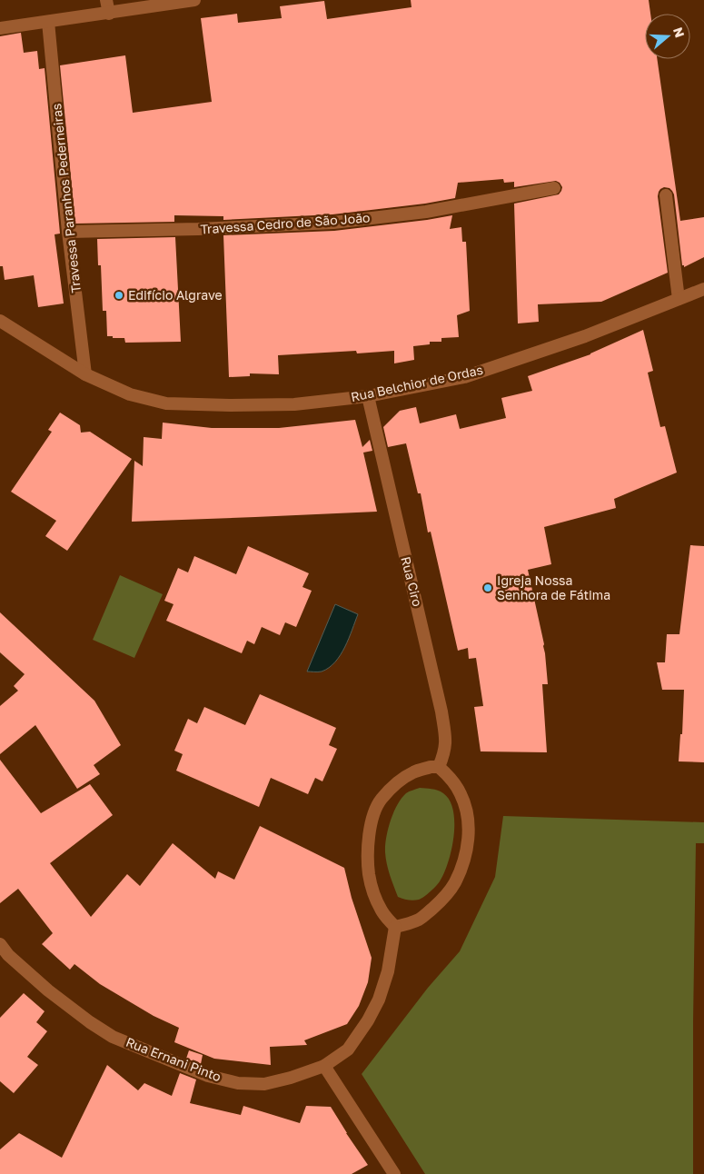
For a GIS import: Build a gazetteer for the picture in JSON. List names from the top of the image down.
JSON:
{
  "streets": {
    "street": [
      "Travessa Paranhos Pederneiras",
      "Travessa Cedro de São João",
      "Rua Belchior de Ordas",
      "Rua Ciro",
      "Rua Ernani Pinto"
    ]
  },
  "crossings": [
    ["Travessa Paranhos Pederneiras", "Travessa Cedro de São João"],
    ["Travessa Paranhos Pederneiras", "Rua Belchior de Ordas"],
    ["Rua Belchior de Ordas", "Rua Ciro"],
    ["Rua Ciro", "Rua Ernani Pinto"]
  ],
  "places": ["Edifício Algrave", "Igreja Nossa Senhora de Fátima"],
  "north": "right"
}
